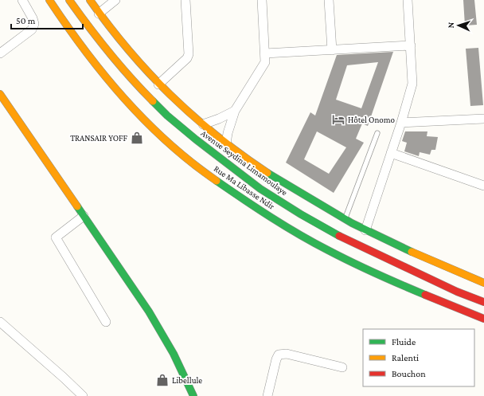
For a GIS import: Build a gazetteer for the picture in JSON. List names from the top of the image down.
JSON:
{
  "streets": {
    "main road": ["Avenue Seydina Limamoulaye", "Rue Ma Libasse Ndir"]
  },
  "places": {
    "hotel": ["Hôtel Onomo"],
    "shop": ["TRANSAIR YOFF", "Libellule"]
  },
  "legend": ["Fluide", "Ralenti", "Bouchon"],
  "scale_bar": "50 m",
  "north": "left"
}
